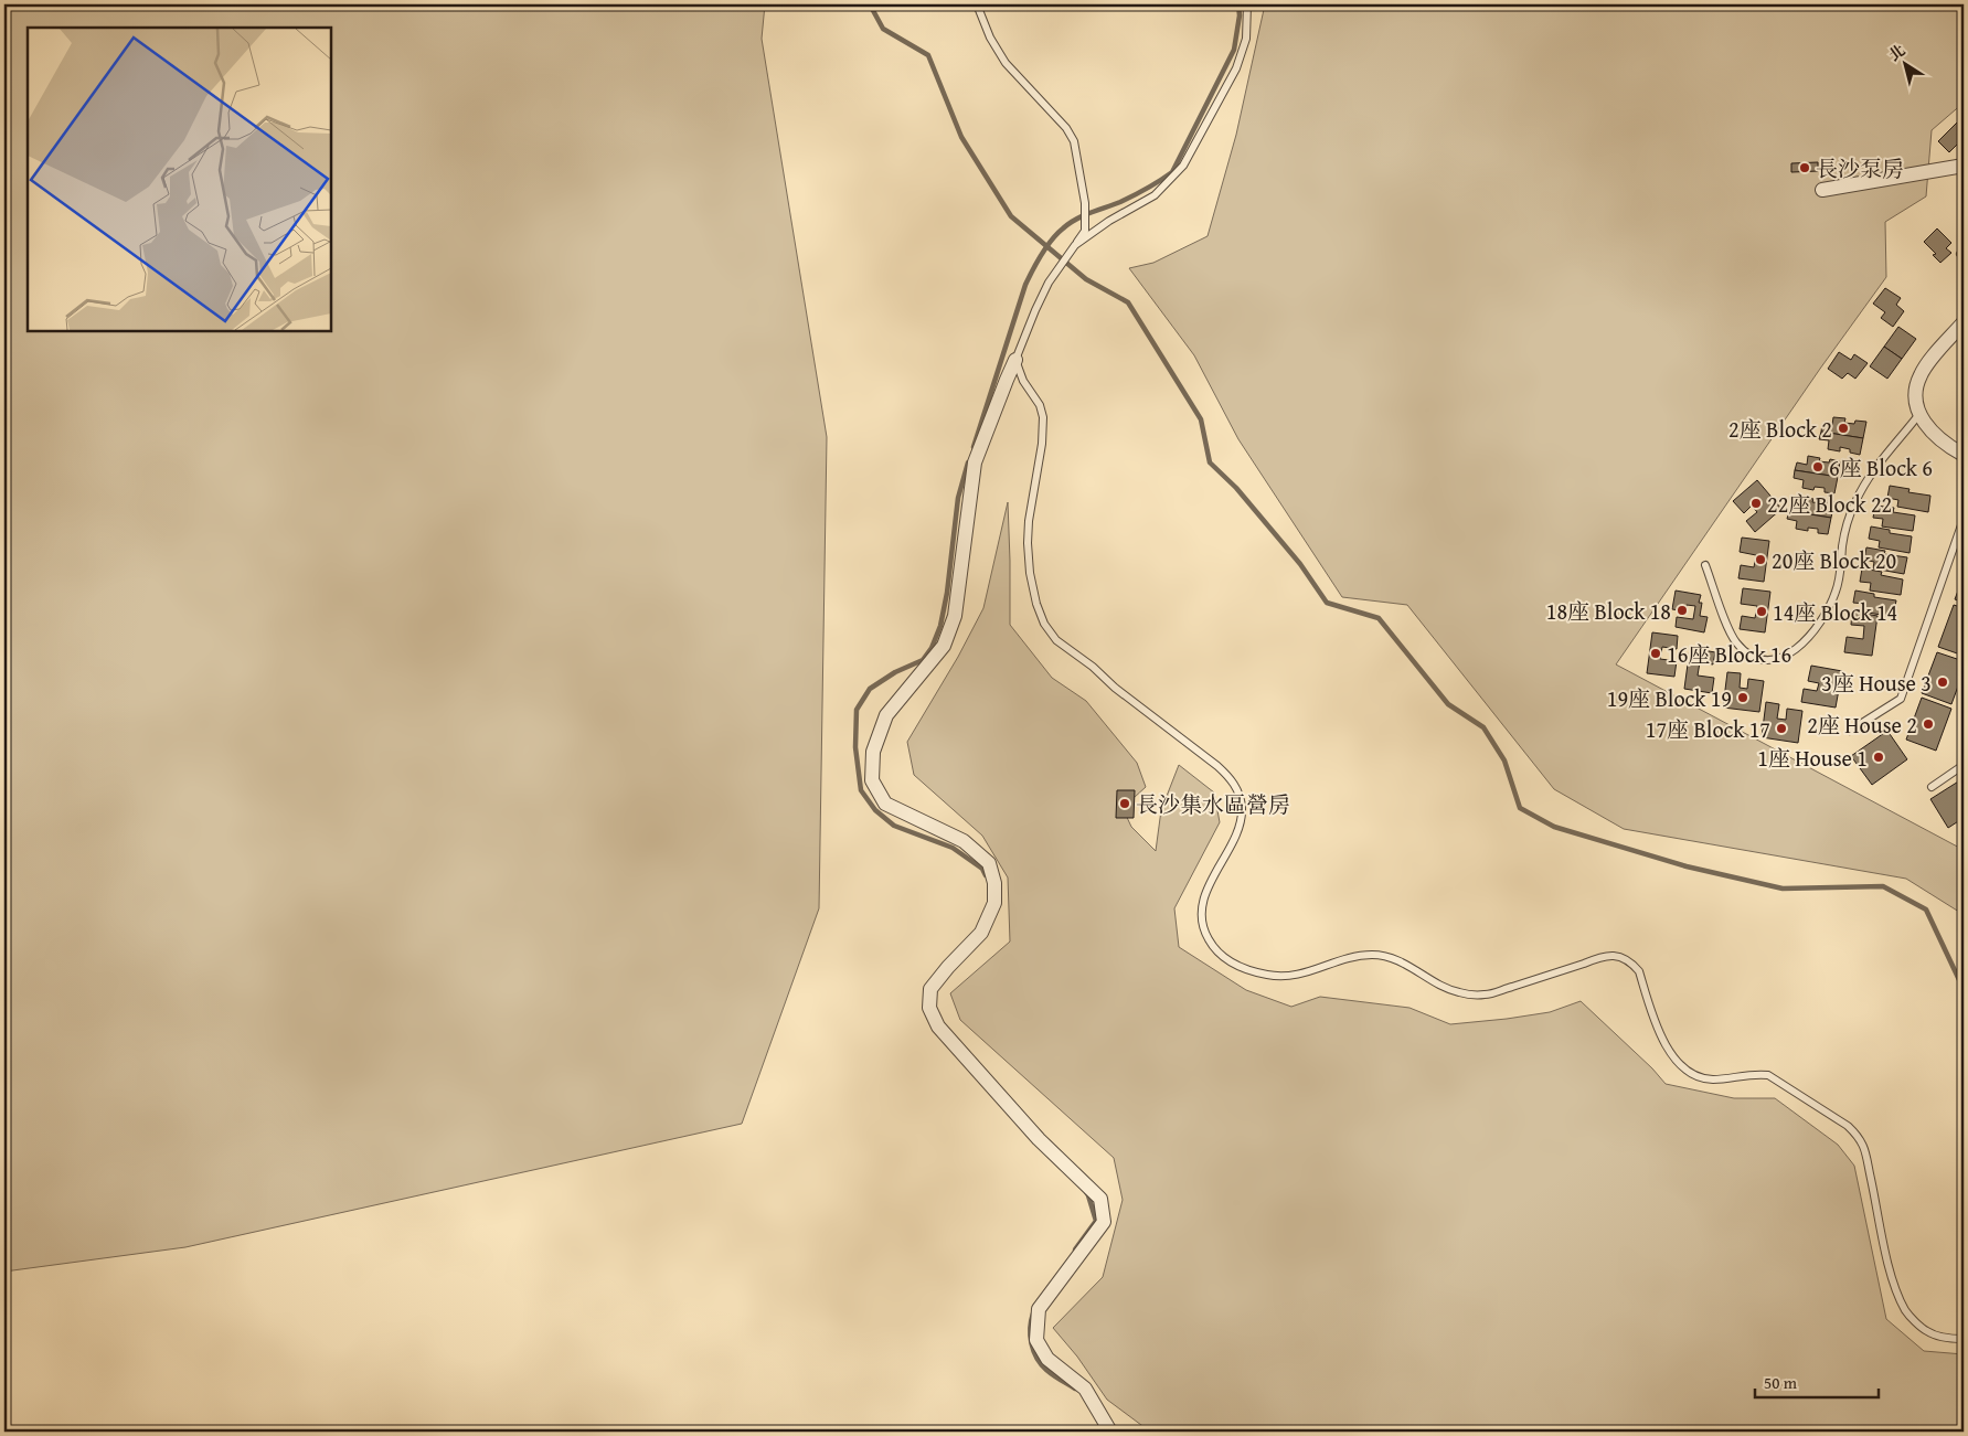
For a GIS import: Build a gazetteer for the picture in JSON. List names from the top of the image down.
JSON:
{
  "places": [
    "長沙泵房",
    "2座 Block 2",
    "6座 Block 6",
    "22座 Block 22",
    "20座 Block 20",
    "18座 Block 18",
    "14座 Block 14",
    "16座 Block 16",
    "3座 House 3",
    "19座 Block 19",
    "2座 House 2",
    "17座 Block 17",
    "1座 House 1",
    "長沙集水區營房"
  ],
  "scale_bar": "50 m",
  "north": "top left"
}
